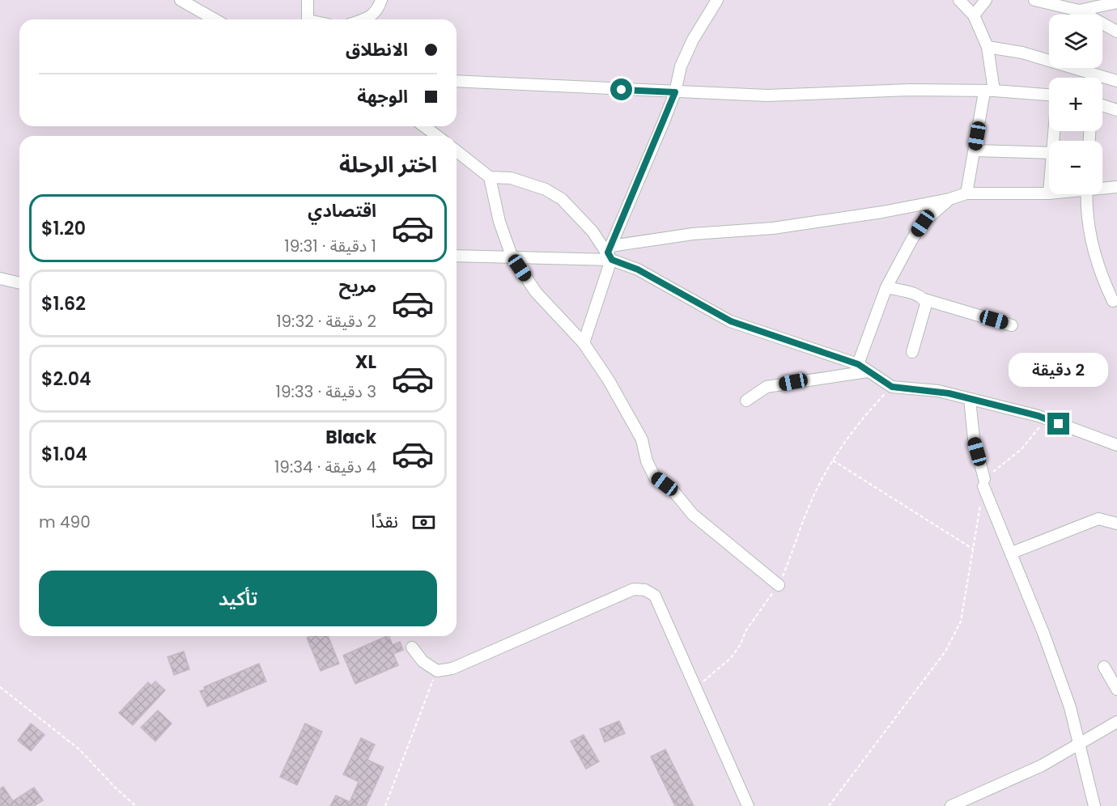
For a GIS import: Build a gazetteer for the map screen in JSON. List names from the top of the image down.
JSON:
{
  "page": {
    "map_buttons": ["+", "−"],
    "banner": ["الانطلاق", "الوجهة"],
    "heading": "اختر الرحلة",
    "list": [
      {
        "name": "اقتصادي",
        "note": "1 دقيقة · 19:31",
        "value": "$1.20"
      },
      {
        "name": "مريح",
        "note": "2 دقيقة · 19:32",
        "value": "$1.62"
      },
      {
        "name": "XL",
        "note": "3 دقيقة · 19:33",
        "value": "$2.04"
      },
      {
        "name": "Black",
        "note": "4 دقيقة · 19:34",
        "value": "$1.04"
      }
    ],
    "bubble": "2 دقيقة",
    "pay": ["نقدًا", "490 m"],
    "buttons": "تأكيد"
  }
}
